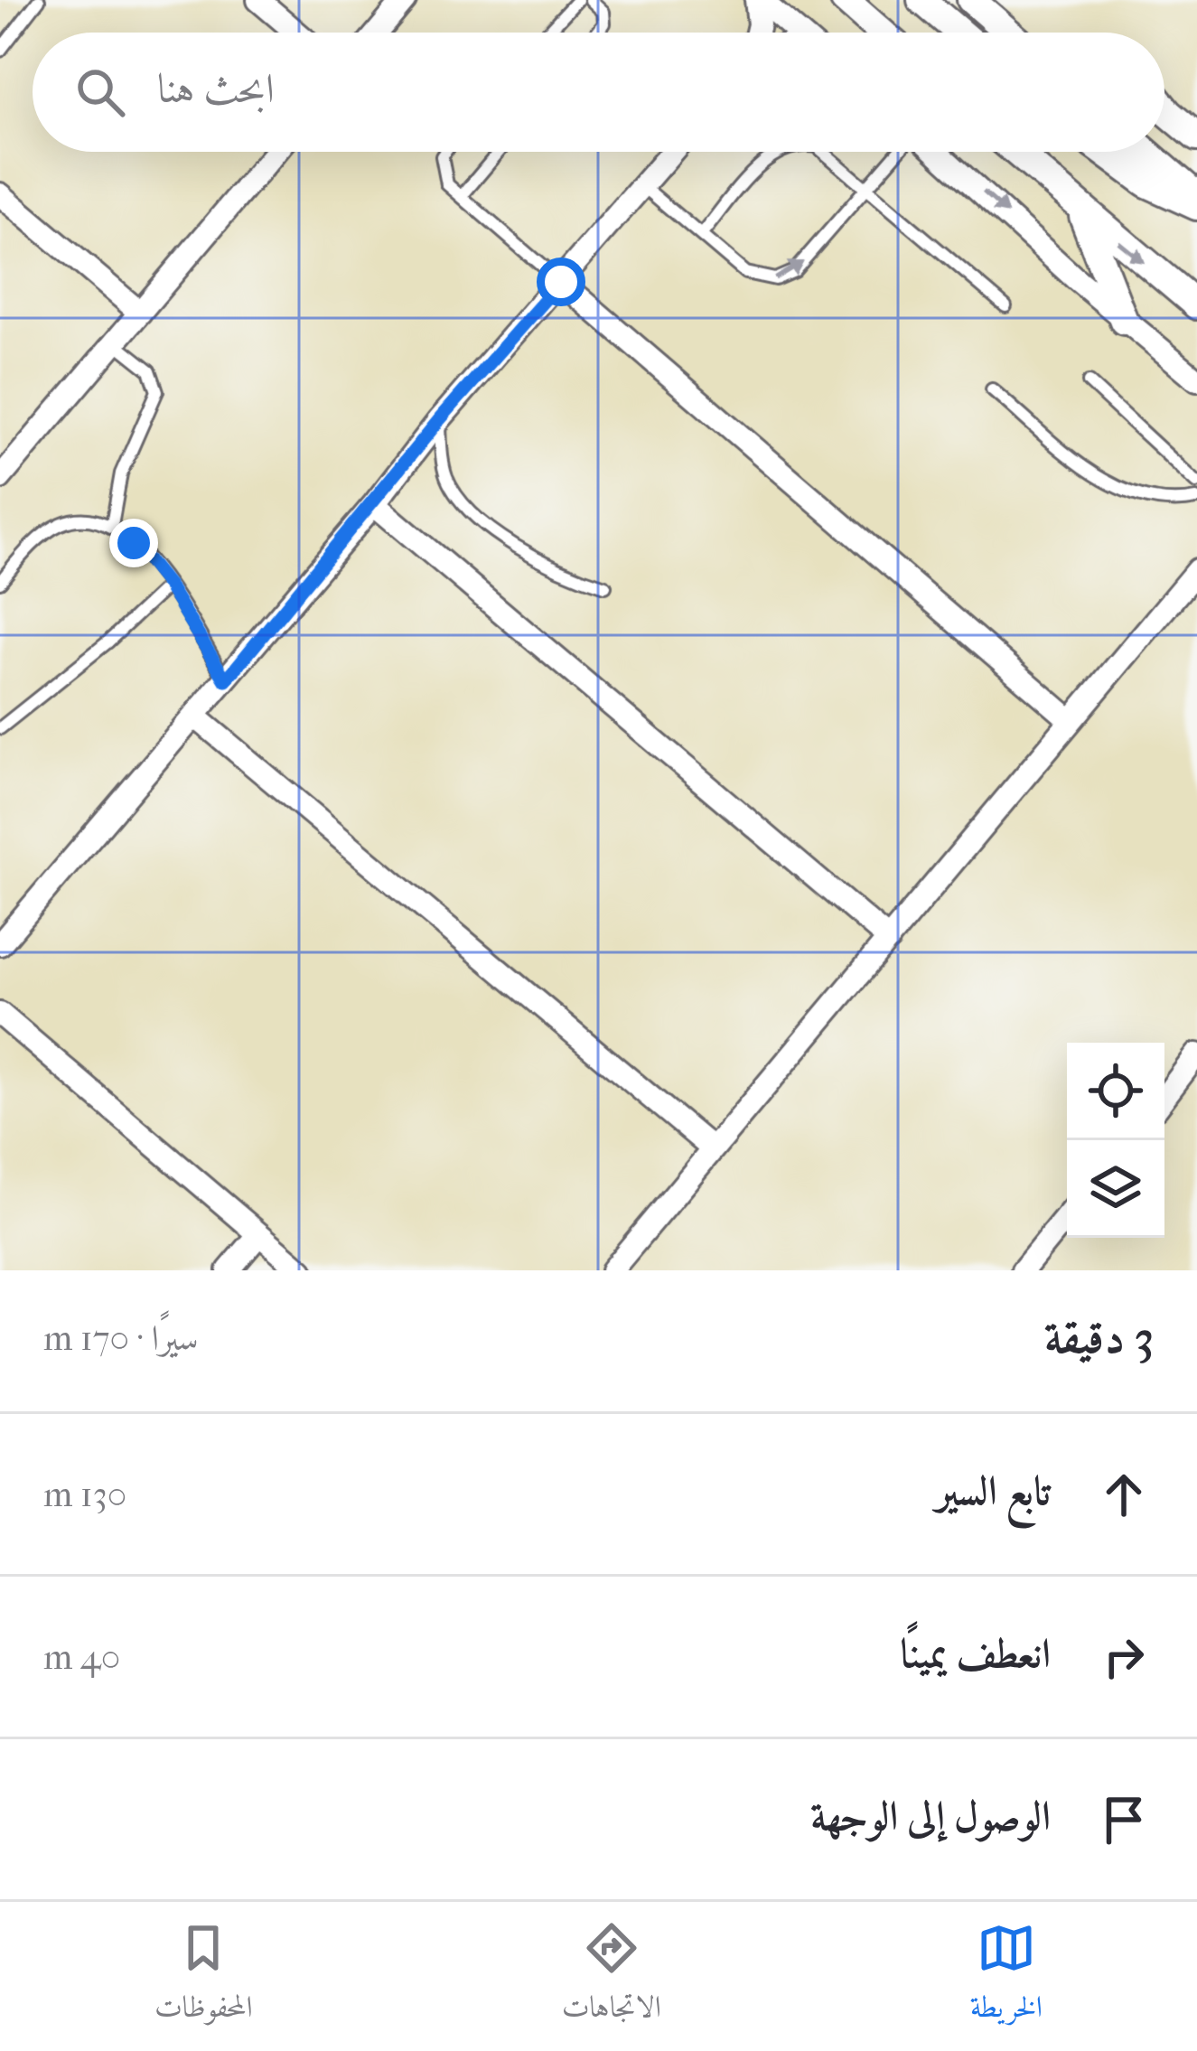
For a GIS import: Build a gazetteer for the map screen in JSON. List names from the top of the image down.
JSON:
{
  "page": {
    "search": "ابحث هنا",
    "heading": ["3 دقيقة", "سيرًا · 170 m"],
    "list": [
      ["تابع السير", "130 m"],
      ["انعطف يمينًا", "40 m"],
      "الوصول إلى الوجهة"
    ],
    "nav": ["الخريطة", "الاتجاهات", "المحفوظات"]
  }
}
